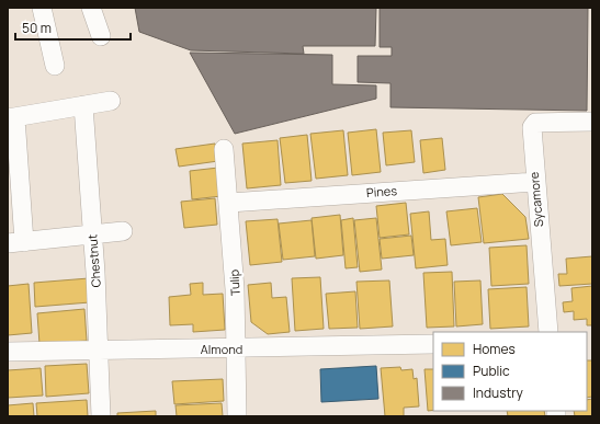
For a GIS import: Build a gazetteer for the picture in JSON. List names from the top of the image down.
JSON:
{
  "streets": {
    "street": [
      "Pines",
      "Sycamore",
      "Chestnut",
      "Tulip",
      "Almond"
    ]
  },
  "crossings": [
    ["Pines", "Sycamore"],
    ["Pines", "Tulip"],
    ["Chestnut", "Almond"],
    ["Tulip", "Almond"]
  ],
  "legend": ["Homes", "Public", "Industry"],
  "scale_bar": "50 m"
}
